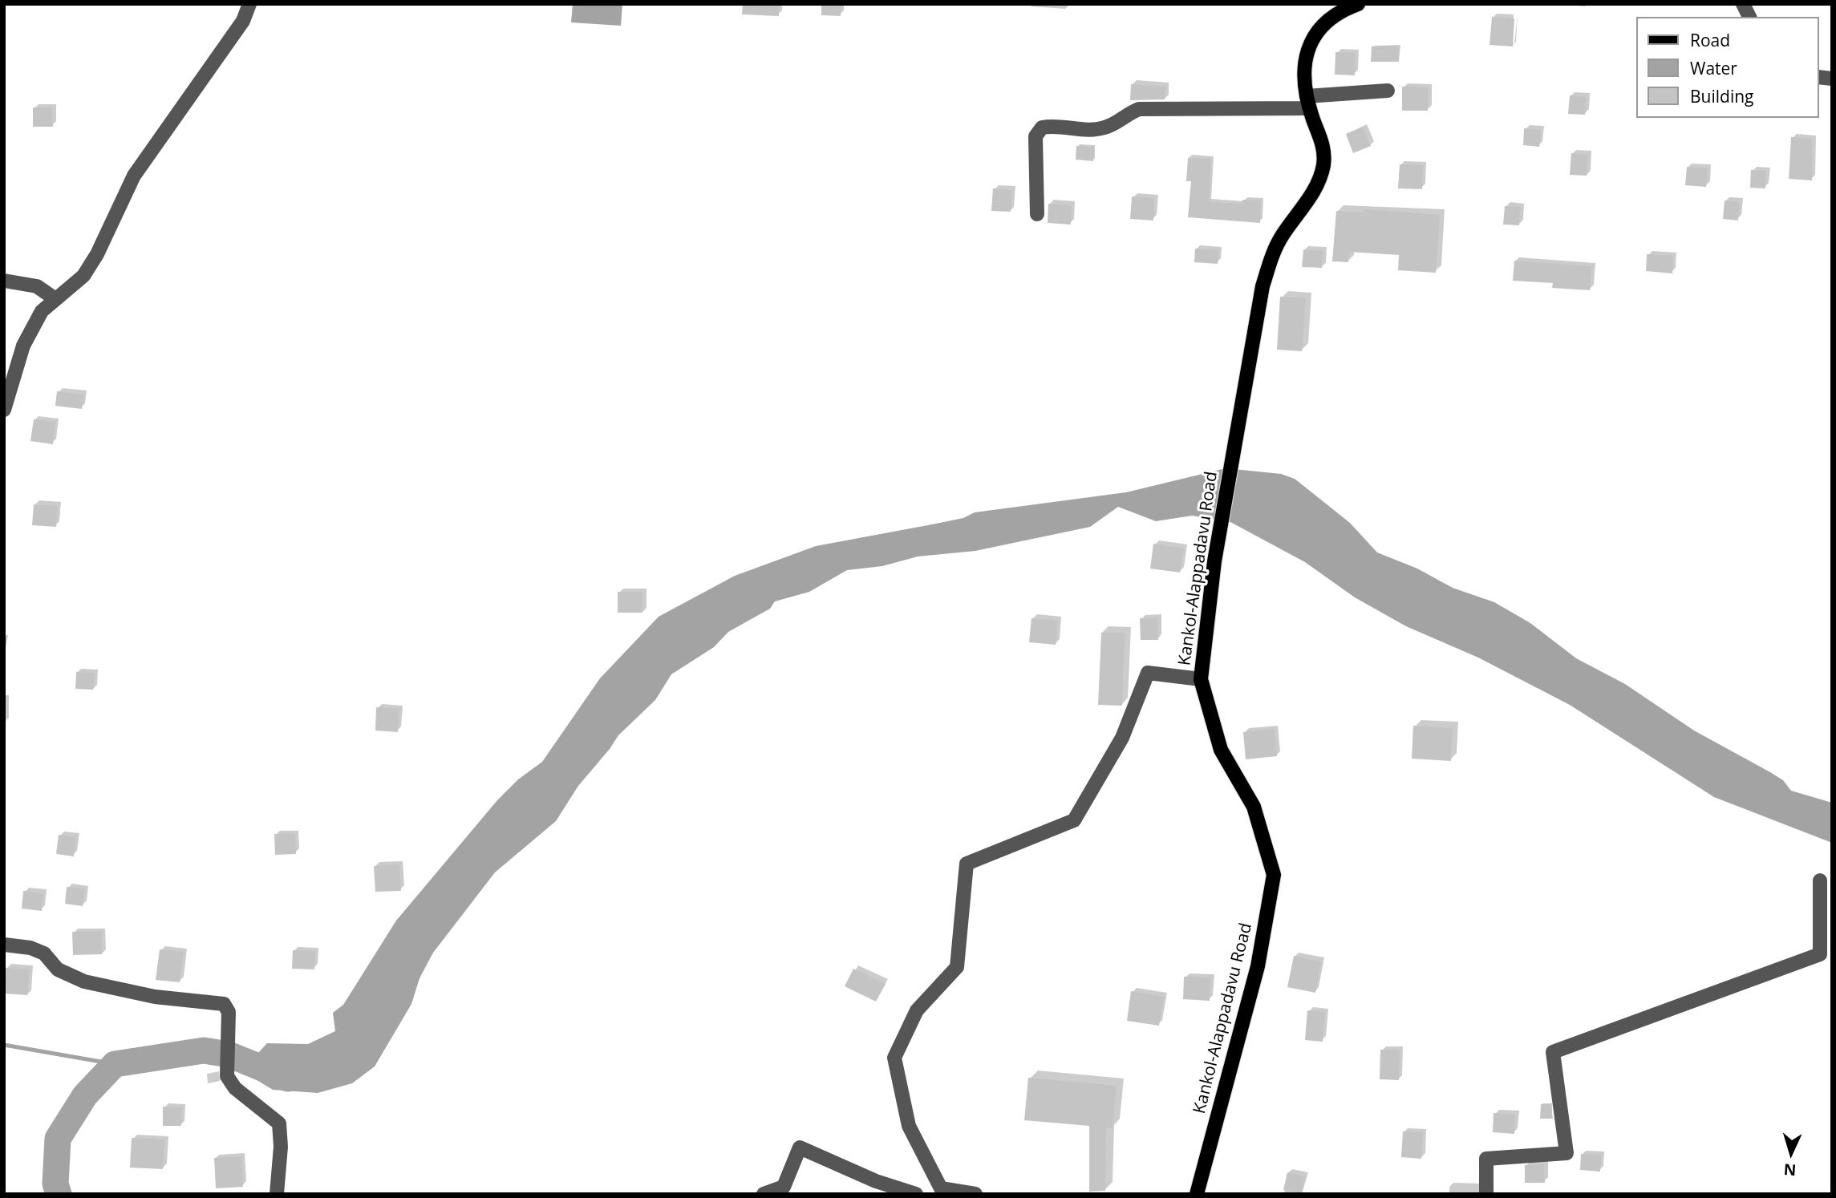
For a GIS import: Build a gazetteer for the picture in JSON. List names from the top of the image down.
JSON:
{
  "streets": {
    "main road": ["Kankol-Alappadavu Road"]
  },
  "legend": ["Road", "Water", "Building"],
  "north": "bottom"
}
